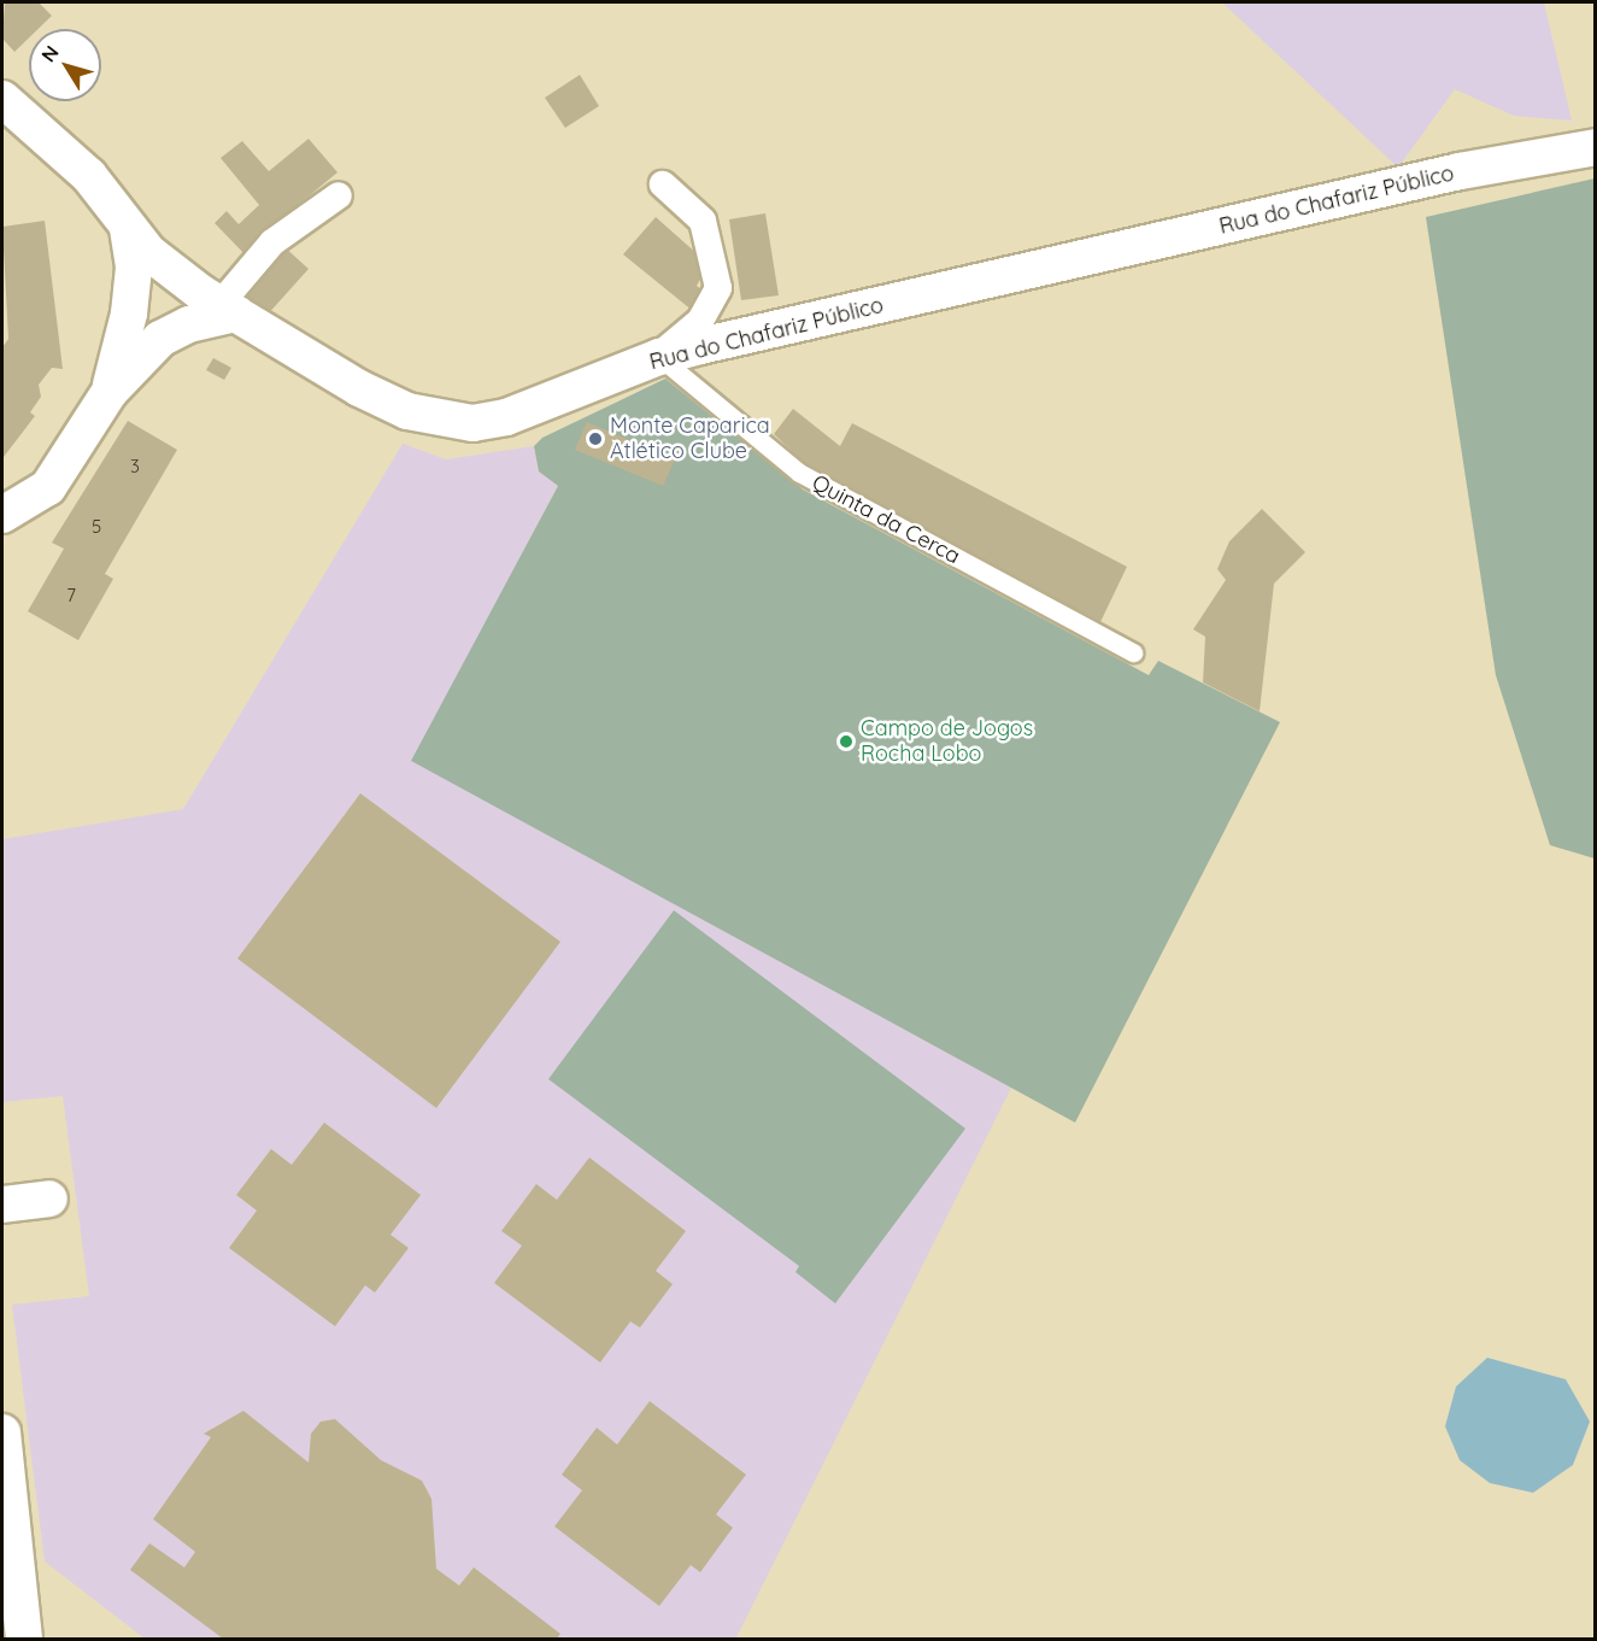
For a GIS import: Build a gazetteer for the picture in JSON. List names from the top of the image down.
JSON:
{
  "streets": {
    "street": ["Rua do Chafariz Público"],
    "lane": ["Quinta da Cerca"]
  },
  "crossings": [
    ["Rua do Chafariz Público", "Quinta da Cerca"]
  ],
  "places": ["Monte Caparica Atlético Clube", "Campo de Jogos Rocha Lobo"],
  "house_numbers": ["3", "5", "7"],
  "north": "top left"
}
